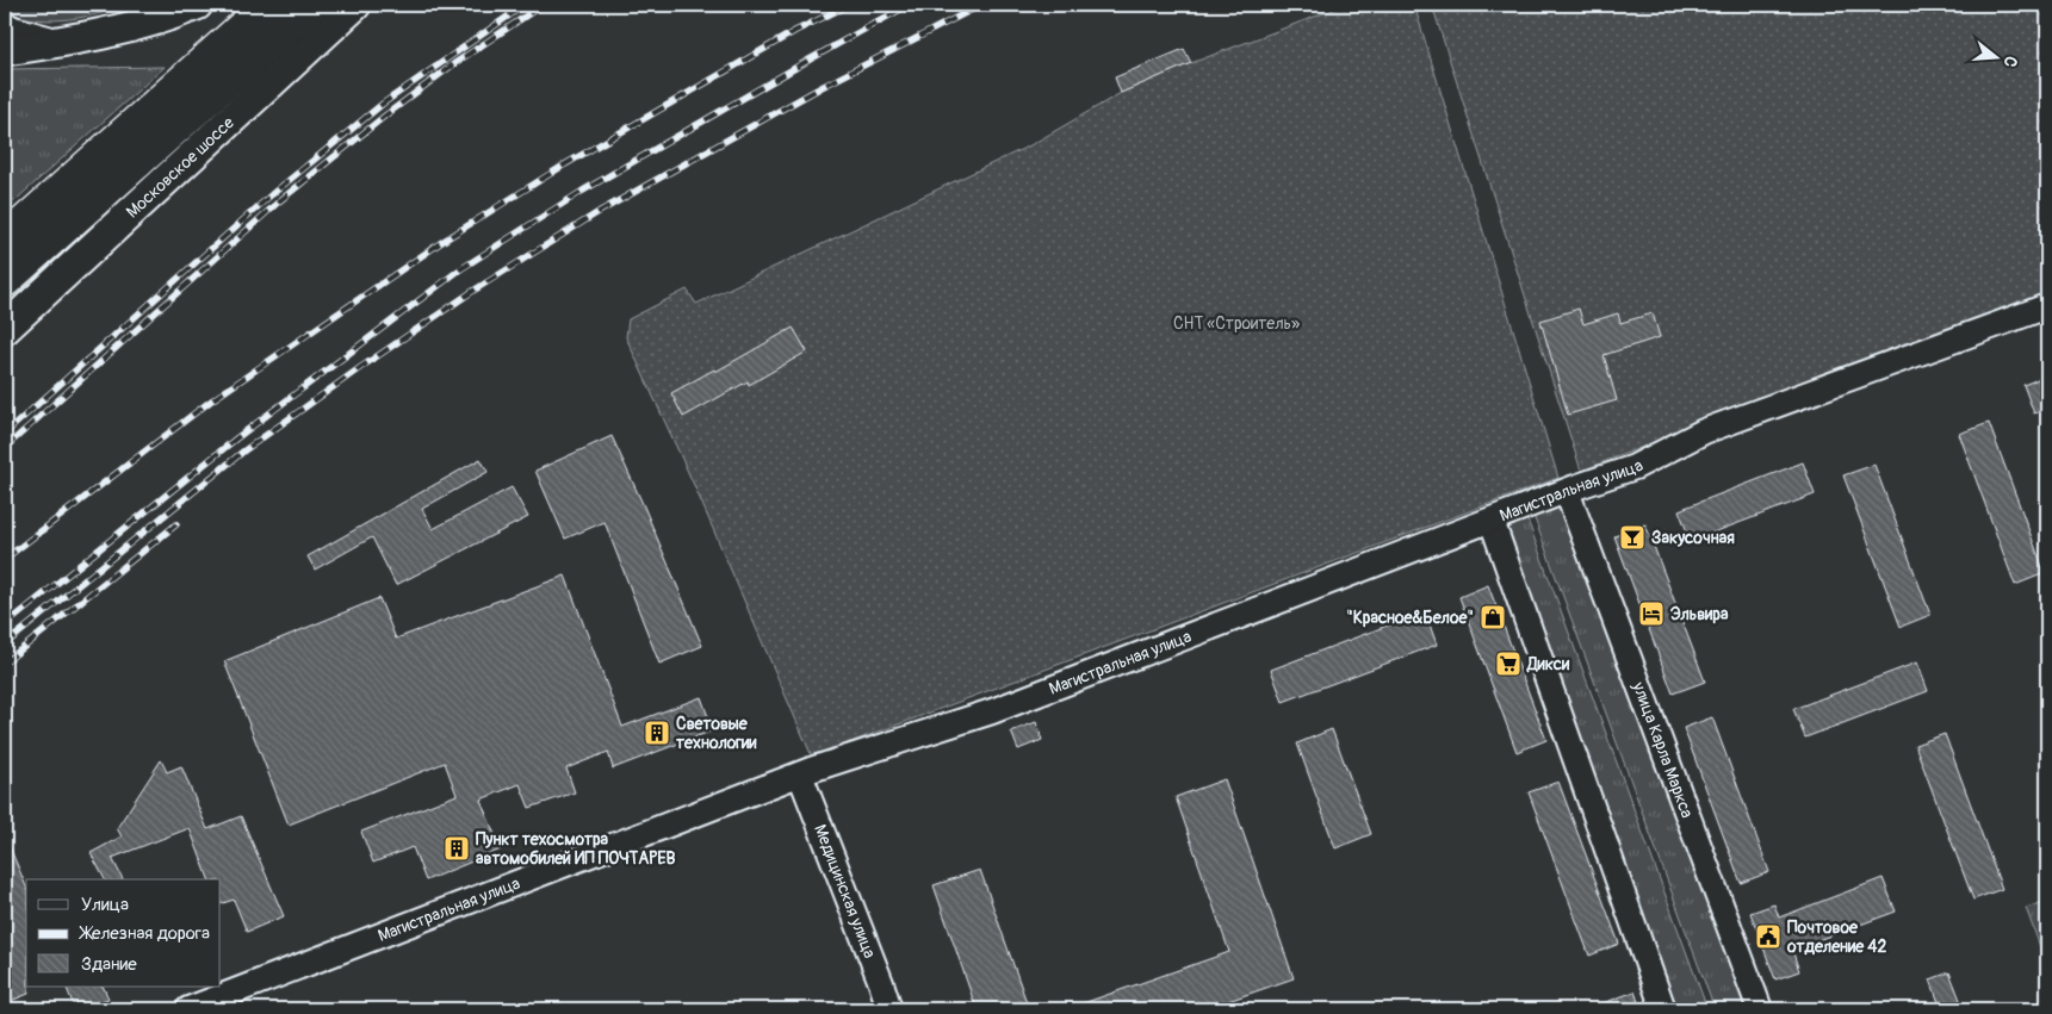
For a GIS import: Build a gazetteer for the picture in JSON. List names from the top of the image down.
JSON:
{
  "streets": {
    "highway": ["Московское шоссе"],
    "street": ["Магистральная улица", "улица Карла Маркса", "Медицинская улица"]
  },
  "crossings": [
    ["Магистральная улица", "улица Карла Маркса"],
    ["Магистральная улица", "Медицинская улица"]
  ],
  "parks": ["СНТ «Строитель»"],
  "places": {
    "bar": ["Закусочная"],
    "hotel": ["Эльвира"],
    "shop": ["\"Красное&Белое\""],
    "supermarket": ["Дикси"],
    "building": ["Световые технологии", "Пункт техосмотра автомобилей ИП ПОЧТАРЕВ"],
    "public building": ["Почтовое отделение 42"]
  },
  "legend": ["Улица", "Железная дорога", "Здание"],
  "north": "right"
}
